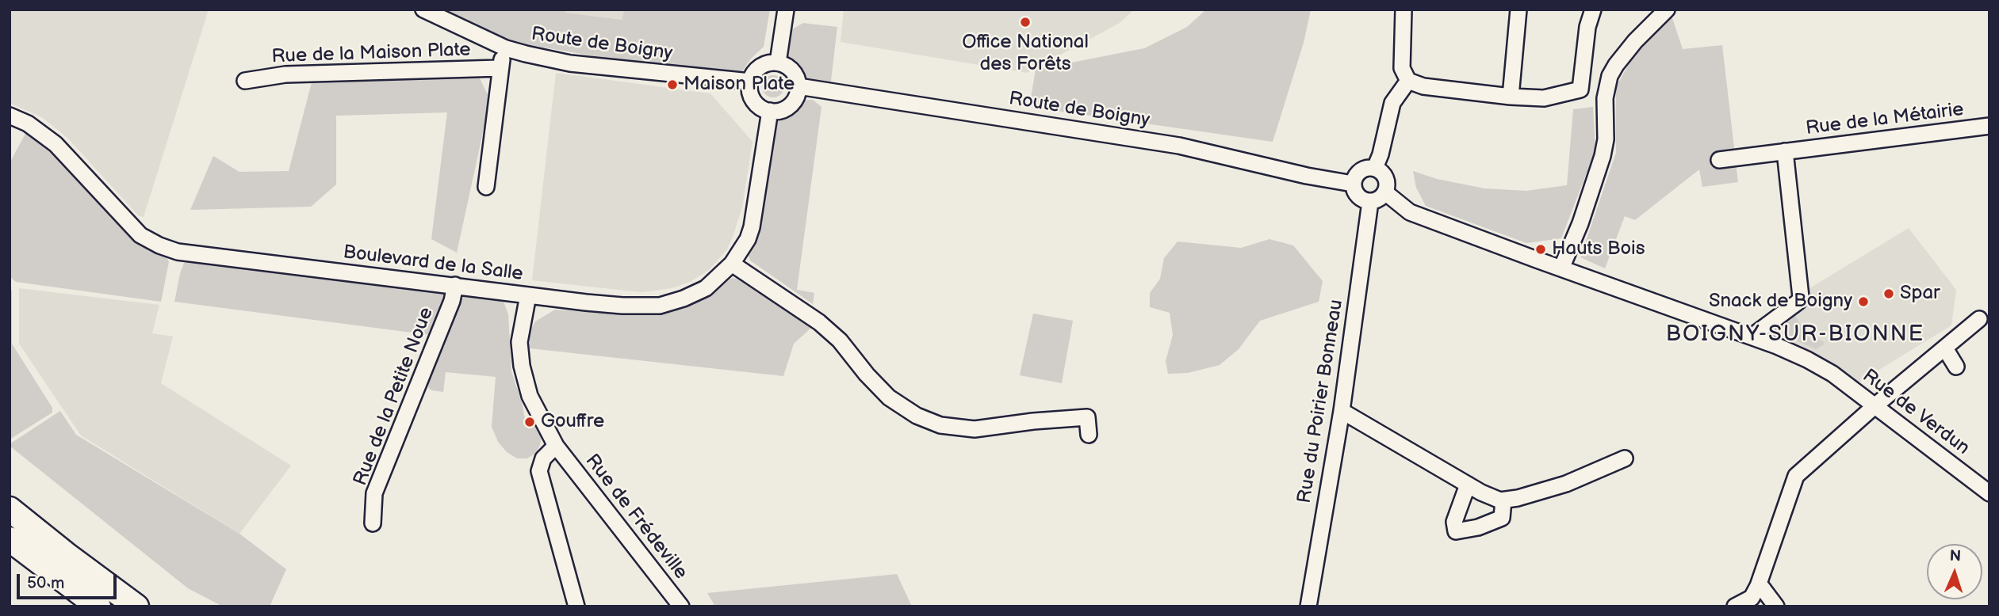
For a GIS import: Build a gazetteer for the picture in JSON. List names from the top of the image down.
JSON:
{
  "streets": {
    "street": [
      "Route de Boigny",
      "Rue de la Maison Plate",
      "Rue de la Métairie",
      "Boulevard de la Salle",
      "Rue de la Petite Noue",
      "Rue du Poirier Bonneau",
      "Rue de Verdun",
      "Rue de Frédeville"
    ]
  },
  "crossings": [
    ["Route de Boigny", "Boulevard de la Salle"],
    ["Route de Boigny", "Rue du Poirier Bonneau"],
    ["Route de Boigny", "Rue de Verdun"],
    ["Rue de la Métairie", "Rue de Verdun"],
    ["Boulevard de la Salle", "Rue de la Petite Noue"],
    ["Boulevard de la Salle", "Rue de Frédeville"],
    ["Rue du Poirier Bonneau", "Rue de Verdun"]
  ],
  "districts": ["BOIGNY-SUR-BIONNE"],
  "places": [
    "Office National des Forêts",
    "Maison Plate",
    "Hauts Bois",
    "Spar",
    "Snack de Boigny",
    "Gouffre"
  ],
  "scale_bar": "50 m",
  "north": "top"
}
